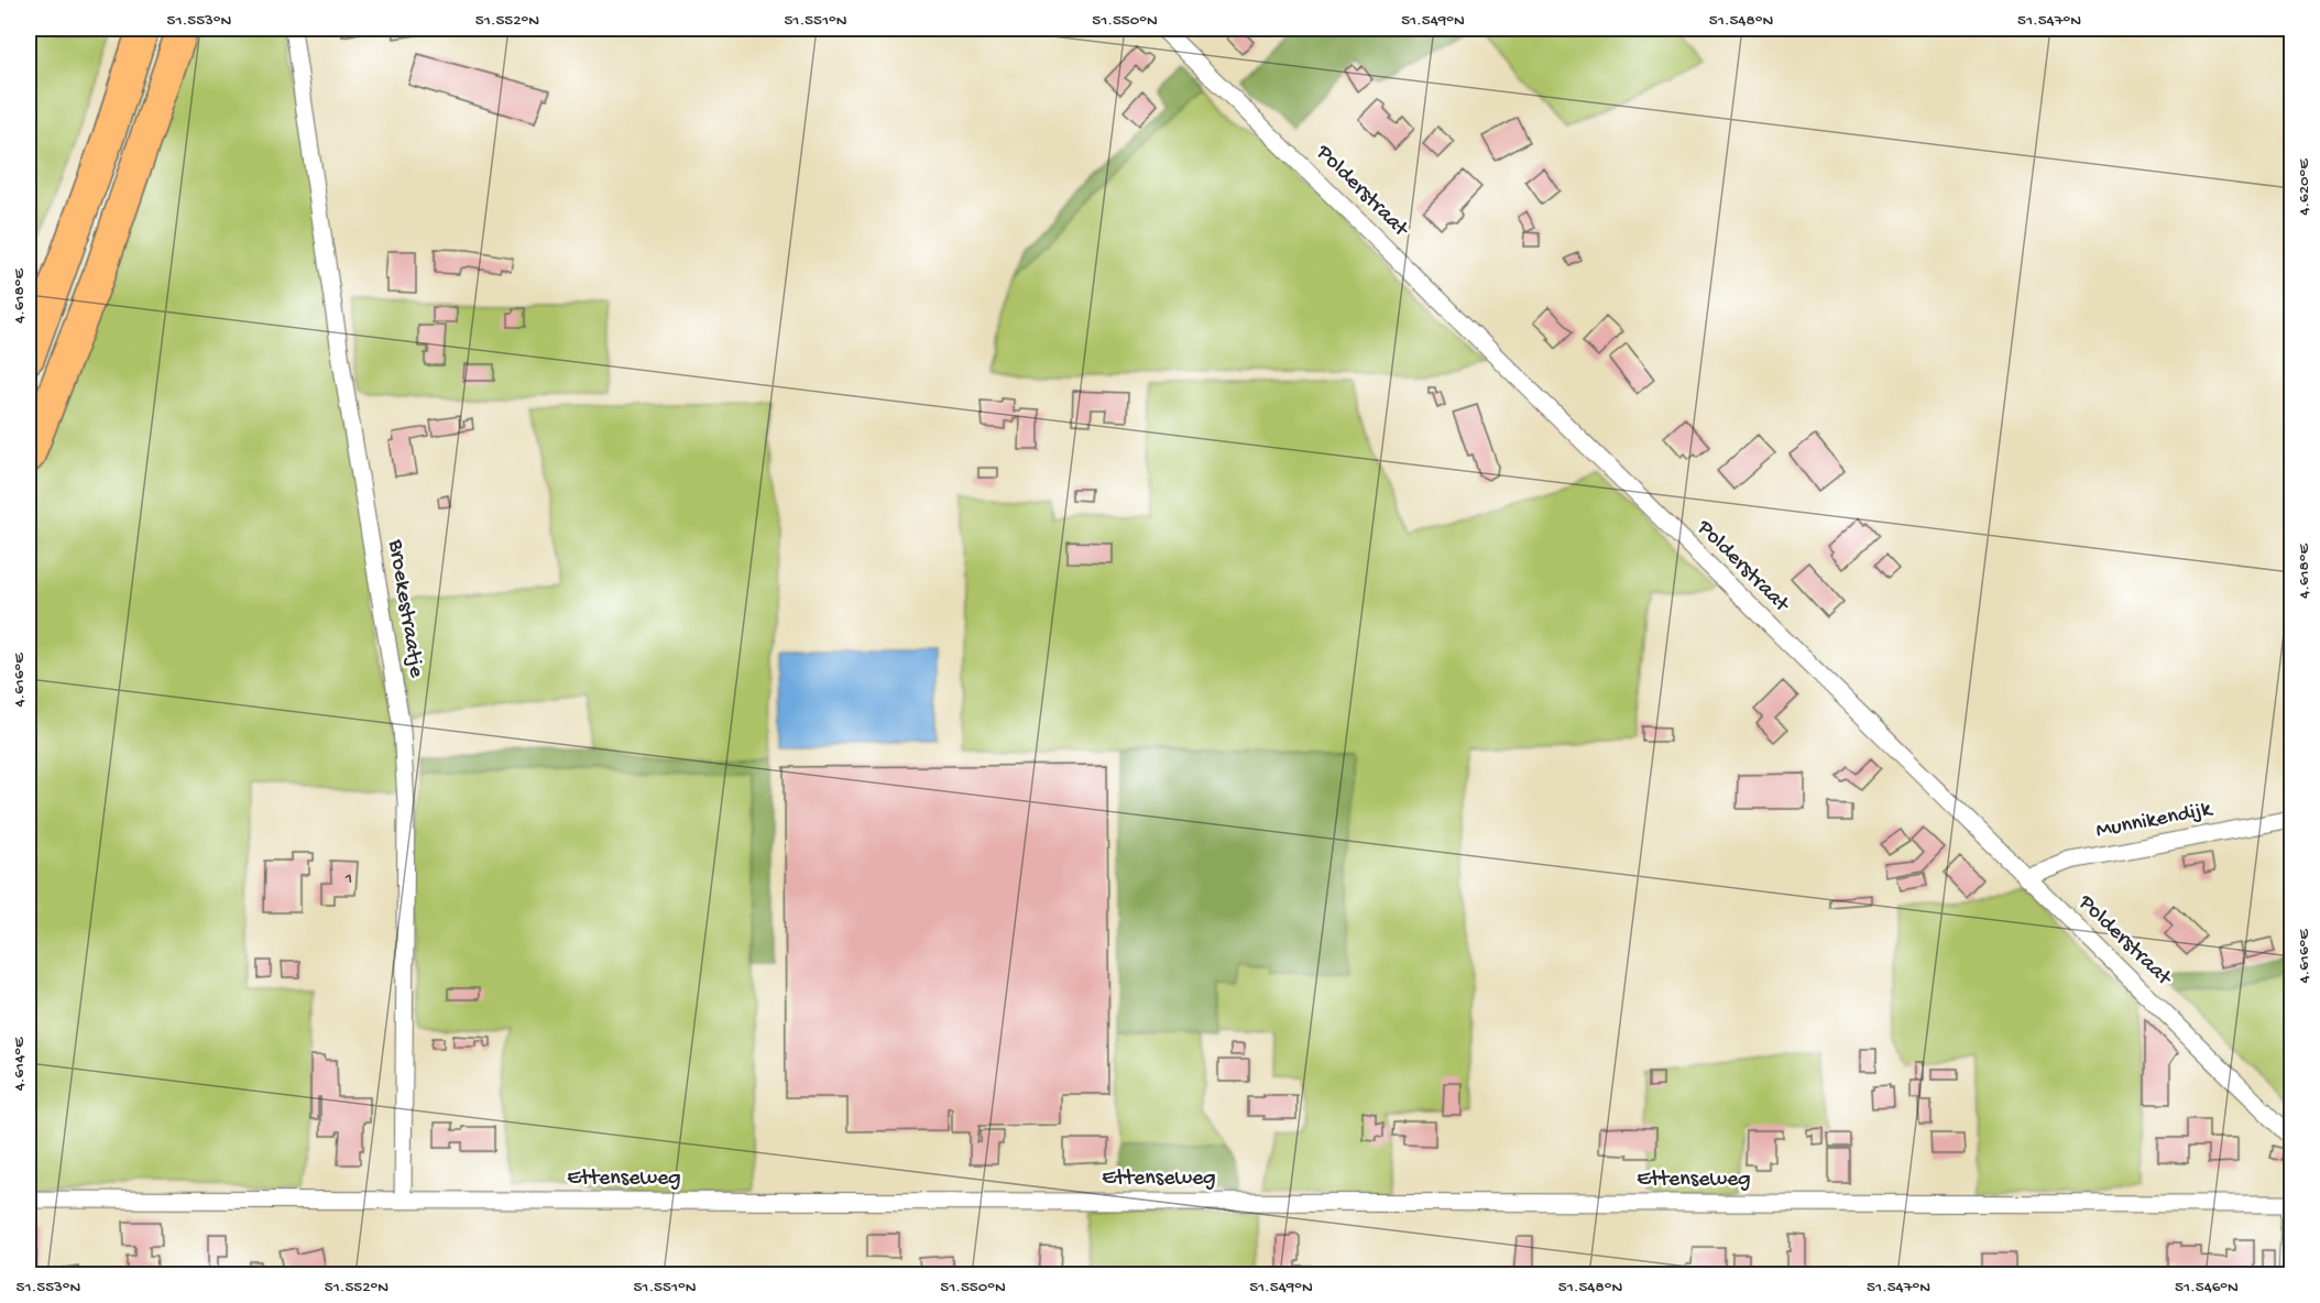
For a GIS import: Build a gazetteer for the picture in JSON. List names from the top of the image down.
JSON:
{
  "streets": {
    "street": [
      "Polderstraat",
      "Broekestraatje",
      "Munnikendijk",
      "Ettenseweg"
    ]
  },
  "crossings": [
    ["Polderstraat", "Munnikendijk"],
    ["Broekestraatje", "Ettenseweg"]
  ],
  "house_numbers": ["1"],
  "coordinates": [
    "51.553°N",
    "51.552°N",
    "51.551°N",
    "51.550°N",
    "51.549°N",
    "51.548°N",
    "51.547°N",
    "4.620°E",
    "4.618°E",
    "4.616°E",
    "4.614°E",
    "51.546°N"
  ]
}
